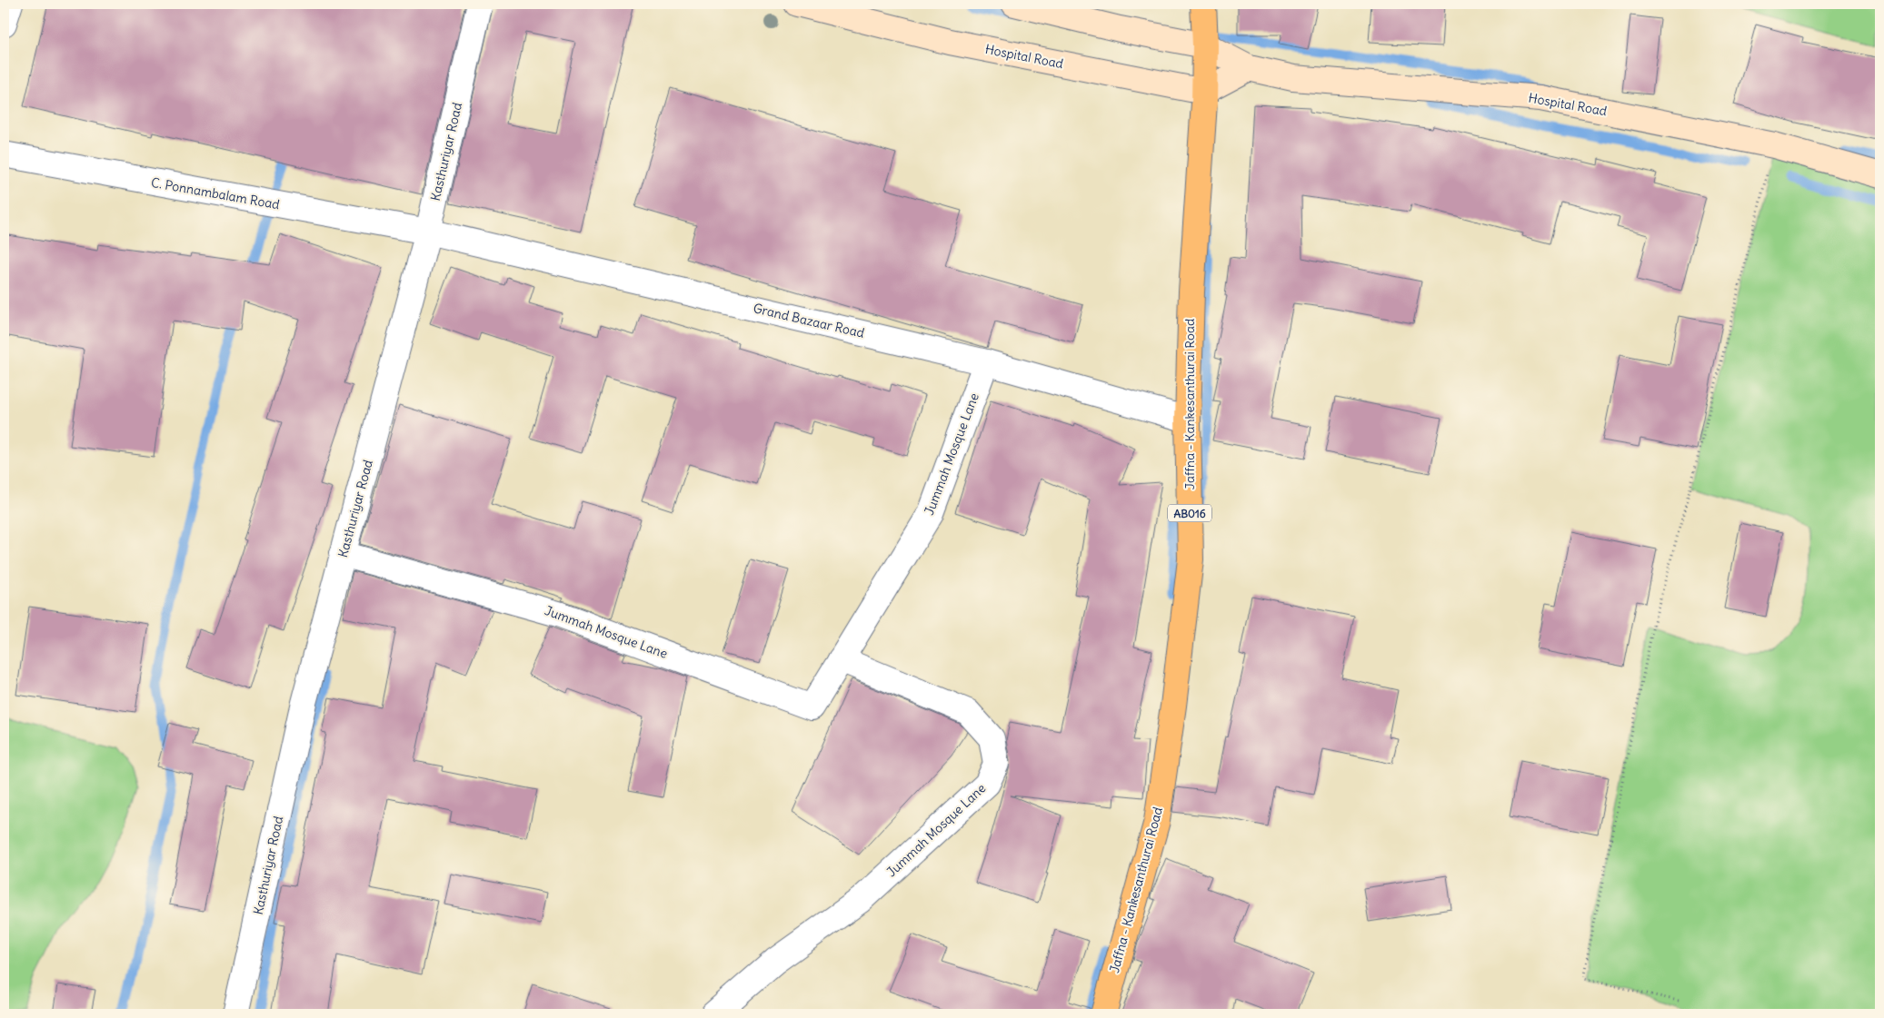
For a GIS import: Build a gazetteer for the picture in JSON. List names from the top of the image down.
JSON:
{
  "streets": {
    "main road": ["Jaffna - Kankesanthurai Road", "AB016"],
    "street": [
      "Hospital Road",
      "Kasthuriyar Road",
      "C. Ponnambalam Road",
      "Grand Bazaar Road",
      "Jummah Mosque Lane"
    ]
  },
  "crossings": [
    ["Hospital Road", "Jaffna - Kankesanthurai Road"],
    ["Kasthuriyar Road", "C. Ponnambalam Road"],
    ["Kasthuriyar Road", "Grand Bazaar Road"],
    ["Kasthuriyar Road", "Jummah Mosque Lane"],
    ["C. Ponnambalam Road", "Grand Bazaar Road"],
    ["Grand Bazaar Road", "Jaffna - Kankesanthurai Road"],
    ["Grand Bazaar Road", "Jummah Mosque Lane"]
  ]
}
